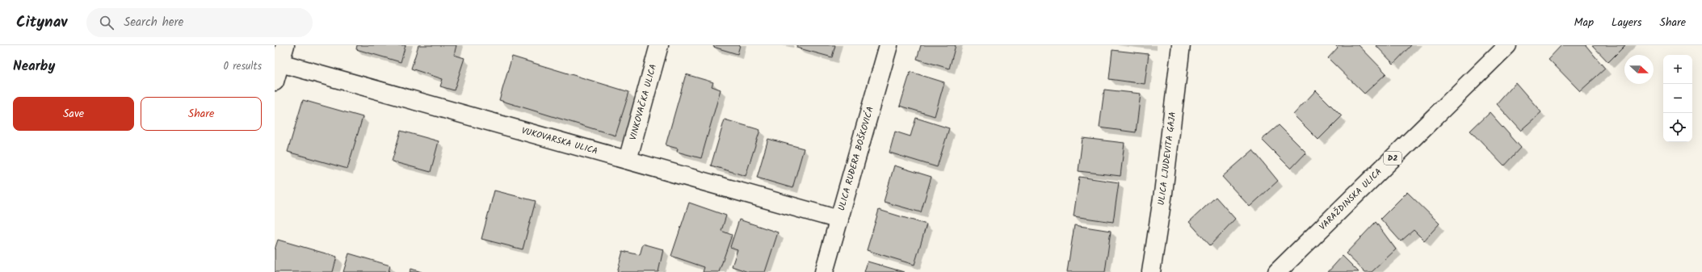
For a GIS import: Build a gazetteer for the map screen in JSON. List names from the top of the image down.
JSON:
{
  "streets": {
    "street": [
      "VINKOVAČKA ULICA",
      "VUKOVARSKA ULICA",
      "D2",
      "ULICA RUĐERA BOŠKOVIĆA",
      "ULICA LJUDEVITA GAJA",
      "VARAŽDINSKA ULICA"
    ]
  },
  "crossings": [
    ["VINKOVAČKA ULICA", "VUKOVARSKA ULICA"],
    ["VUKOVARSKA ULICA", "ULICA RUĐERA BOŠKOVIĆA"]
  ],
  "north": "right",
  "page": {
    "header": "Citynav",
    "search": "Search here",
    "nav": ["Map", "Layers", "Share"],
    "heading": ["Nearby", "0 results"],
    "map_buttons": ["+", "−"],
    "buttons": ["Save", "Share"]
  }
}
